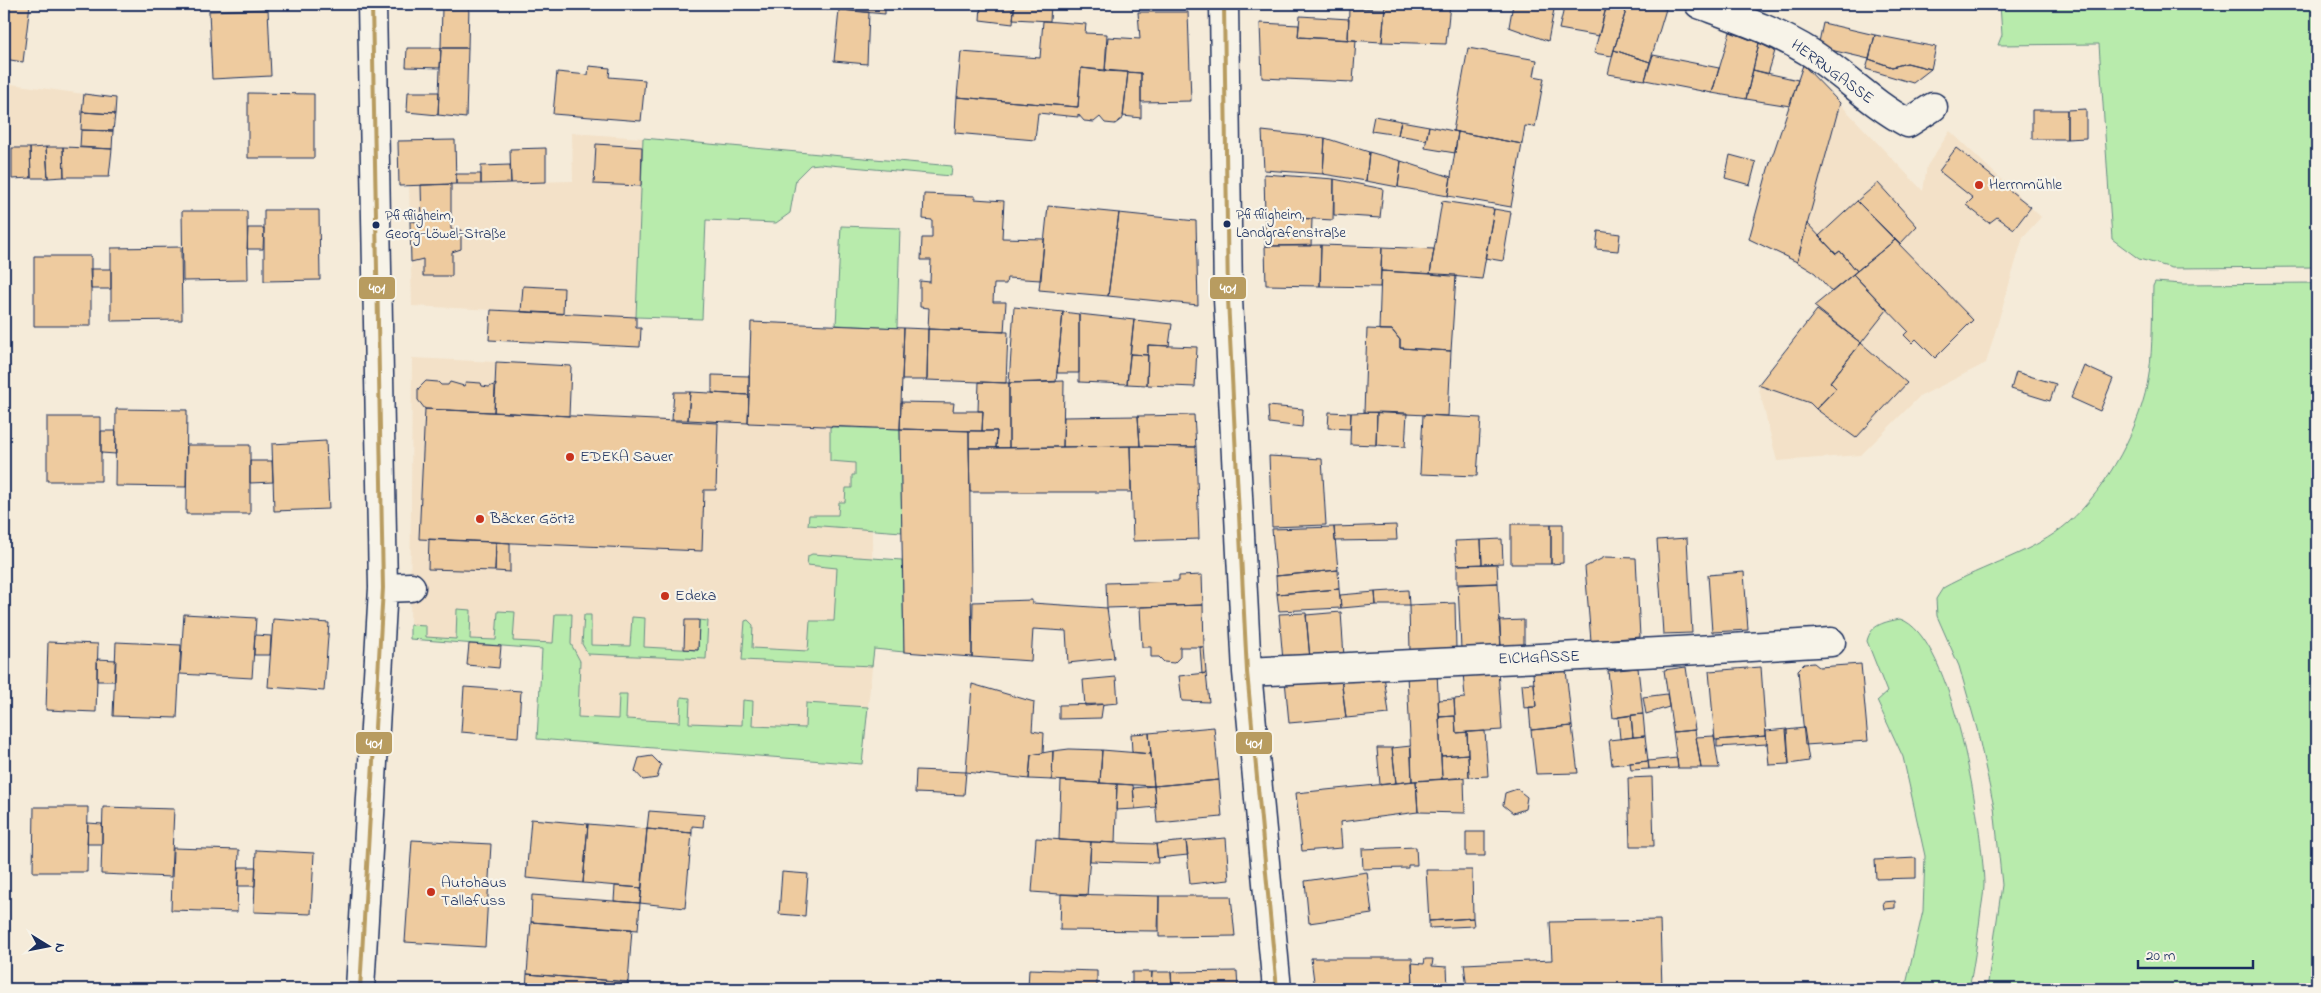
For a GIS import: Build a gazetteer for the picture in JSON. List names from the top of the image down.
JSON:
{
  "streets": {
    "street": ["HERRNGASSE", "EICHGASSE"]
  },
  "places": [
    "Herrnmühle",
    "Pfiffligheim, Landgrafenstraße",
    "Pfiffligheim, Georg-Löwel-Straße",
    "EDEKA Sauer",
    "Bäcker Görtz",
    "Edeka",
    "Autohaus Tallafuss"
  ],
  "lines": ["transit line 401"],
  "scale_bar": "20 m",
  "north": "right"
}
